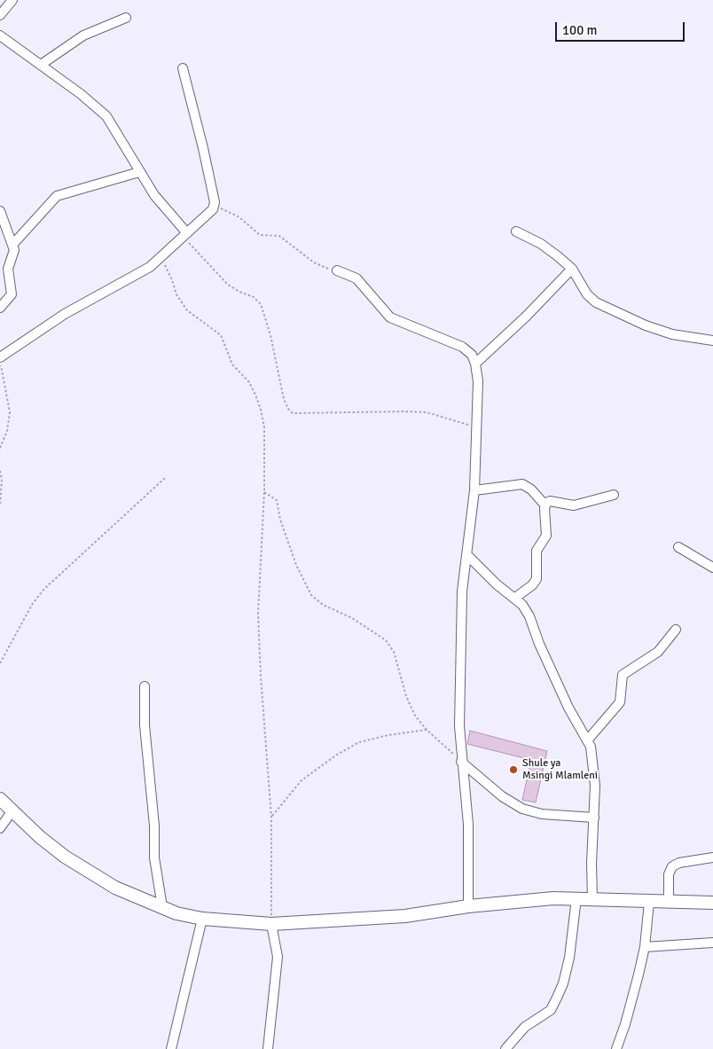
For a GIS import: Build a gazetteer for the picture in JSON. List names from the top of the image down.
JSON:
{
  "places": ["Shule ya Msingi Mlamleni"],
  "scale_bar": "100 m"
}
